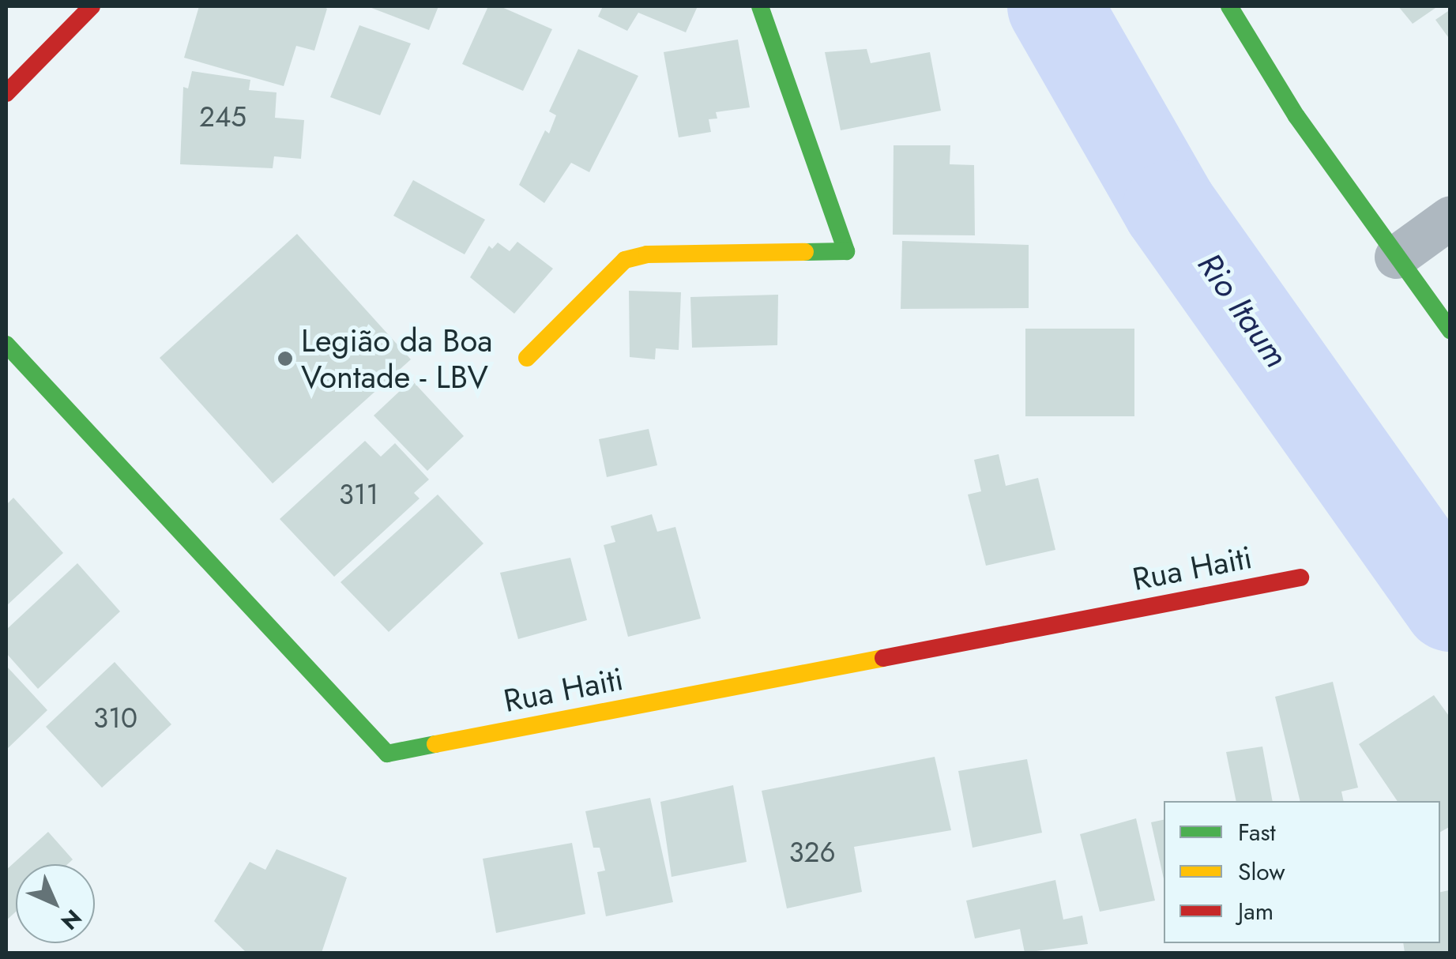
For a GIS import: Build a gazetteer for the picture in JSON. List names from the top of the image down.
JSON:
{
  "streets": {
    "street": ["Rua Haiti"]
  },
  "water": ["Rio Itaum"],
  "places": ["Legião da Boa Vontade - LBV"],
  "house_numbers": [
    "245",
    "311",
    "310",
    "326"
  ],
  "legend": ["Fast", "Slow", "Jam"],
  "north": "bottom right"
}
